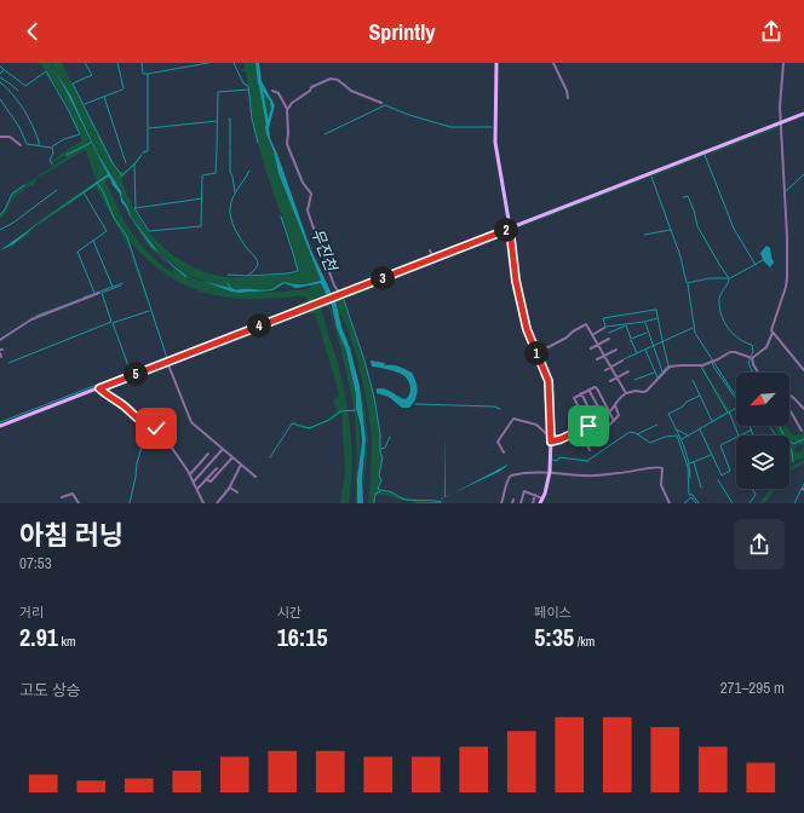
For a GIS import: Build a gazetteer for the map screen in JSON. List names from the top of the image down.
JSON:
{
  "water": ["무진천"],
  "north": "bottom left",
  "page": {
    "header": "Sprintly",
    "pins": [
      "2",
      "3",
      "4",
      "1",
      "5"
    ],
    "heading": ["아침 러닝", "07:53"],
    "stats": [
      ["거리", "2.91 km"],
      ["시간", "16:15"],
      ["페이스", "5:35 /km"]
    ],
    "chart": ["고도 상승", "271–295 m"]
  }
}
